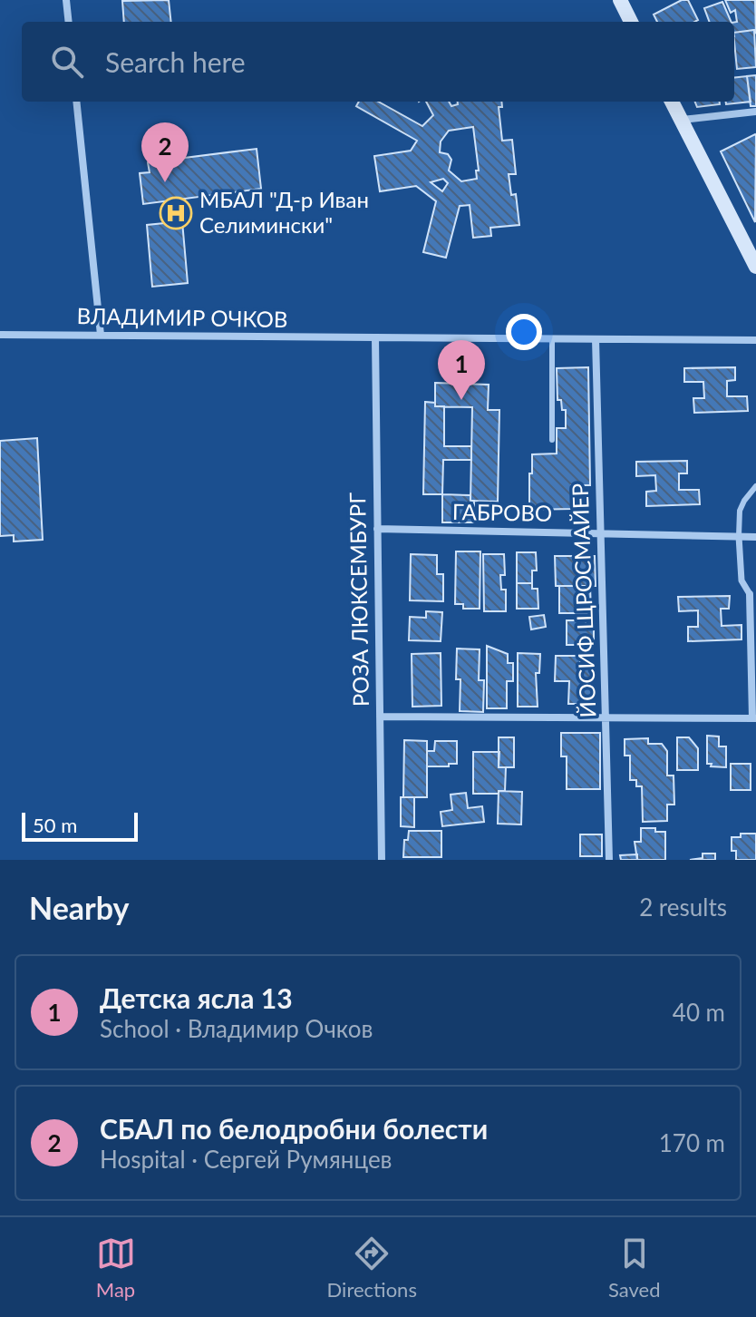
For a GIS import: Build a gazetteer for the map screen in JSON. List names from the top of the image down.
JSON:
{
  "streets": {
    "street": [
      "ВЛАДИМИР ОЧКОВ",
      "ГАБРОВО",
      "РОЗА ЛЮКСЕМБУРГ",
      "ЙОСИФ ЩРОСМАЙЕР"
    ]
  },
  "crossings": [
    ["ВЛАДИМИР ОЧКОВ", "РОЗА ЛЮКСЕМБУРГ"],
    ["ВЛАДИМИР ОЧКОВ", "ЙОСИФ ЩРОСМАЙЕР"],
    ["ГАБРОВО", "РОЗА ЛЮКСЕМБУРГ"],
    ["ГАБРОВО", "ЙОСИФ ЩРОСМАЙЕР"]
  ],
  "places": {
    "hospital": ["МБАЛ \"Д-р Иван Селимински\""]
  },
  "scale_bar": "50 m",
  "page": {
    "search": "Search here",
    "pins": ["2", "1"],
    "scale": "50 m",
    "heading": ["Nearby", "2 results"],
    "list": [
      {
        "mark": "1",
        "name": "Детска ясла 13",
        "note": "School · Владимир Очков",
        "value": "40 m"
      },
      {
        "mark": "2",
        "name": "СБАЛ по белодробни болести",
        "note": "Hospital · Сергей Румянцев",
        "value": "170 m"
      }
    ],
    "nav": ["Map", "Directions", "Saved"]
  }
}
